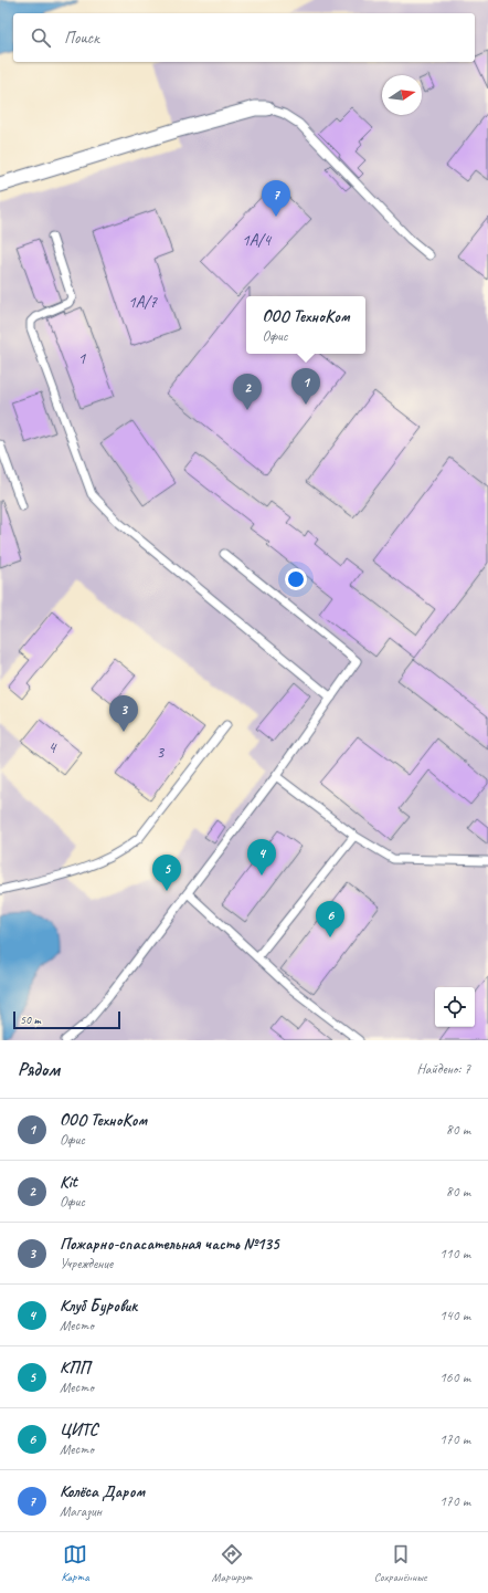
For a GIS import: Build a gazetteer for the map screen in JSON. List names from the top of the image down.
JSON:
{
  "house_numbers": [
    "1А/4",
    "1А/7",
    "1",
    "4",
    "3"
  ],
  "scale_bar": "50 m",
  "north": "right",
  "page": {
    "search": "Поиск",
    "pins": [
      "7",
      "1",
      "2",
      "3",
      "4",
      "5",
      "6"
    ],
    "popup": ["ООО ТехноКом", "Офис"],
    "scale": "50 m",
    "heading": ["Рядом", "Найдено: 7"],
    "list": [
      {
        "mark": "1",
        "name": "ООО ТехноКом",
        "note": "Офис",
        "value": "80 m"
      },
      {
        "mark": "2",
        "name": "Kit",
        "note": "Офис",
        "value": "80 m"
      },
      {
        "mark": "3",
        "name": "Пожарно-спасательная часть №135",
        "note": "Учреждение",
        "value": "110 m"
      },
      {
        "mark": "4",
        "name": "Клуб Буровик",
        "note": "Место",
        "value": "140 m"
      },
      {
        "mark": "5",
        "name": "КПП",
        "note": "Место",
        "value": "160 m"
      },
      {
        "mark": "6",
        "name": "ЦИТС",
        "note": "Место",
        "value": "170 m"
      },
      {
        "mark": "7",
        "name": "Колёса Даром",
        "note": "Магазин",
        "value": "170 m"
      }
    ],
    "nav": ["Карта", "Маршрут", "Сохранённые"]
  }
}
